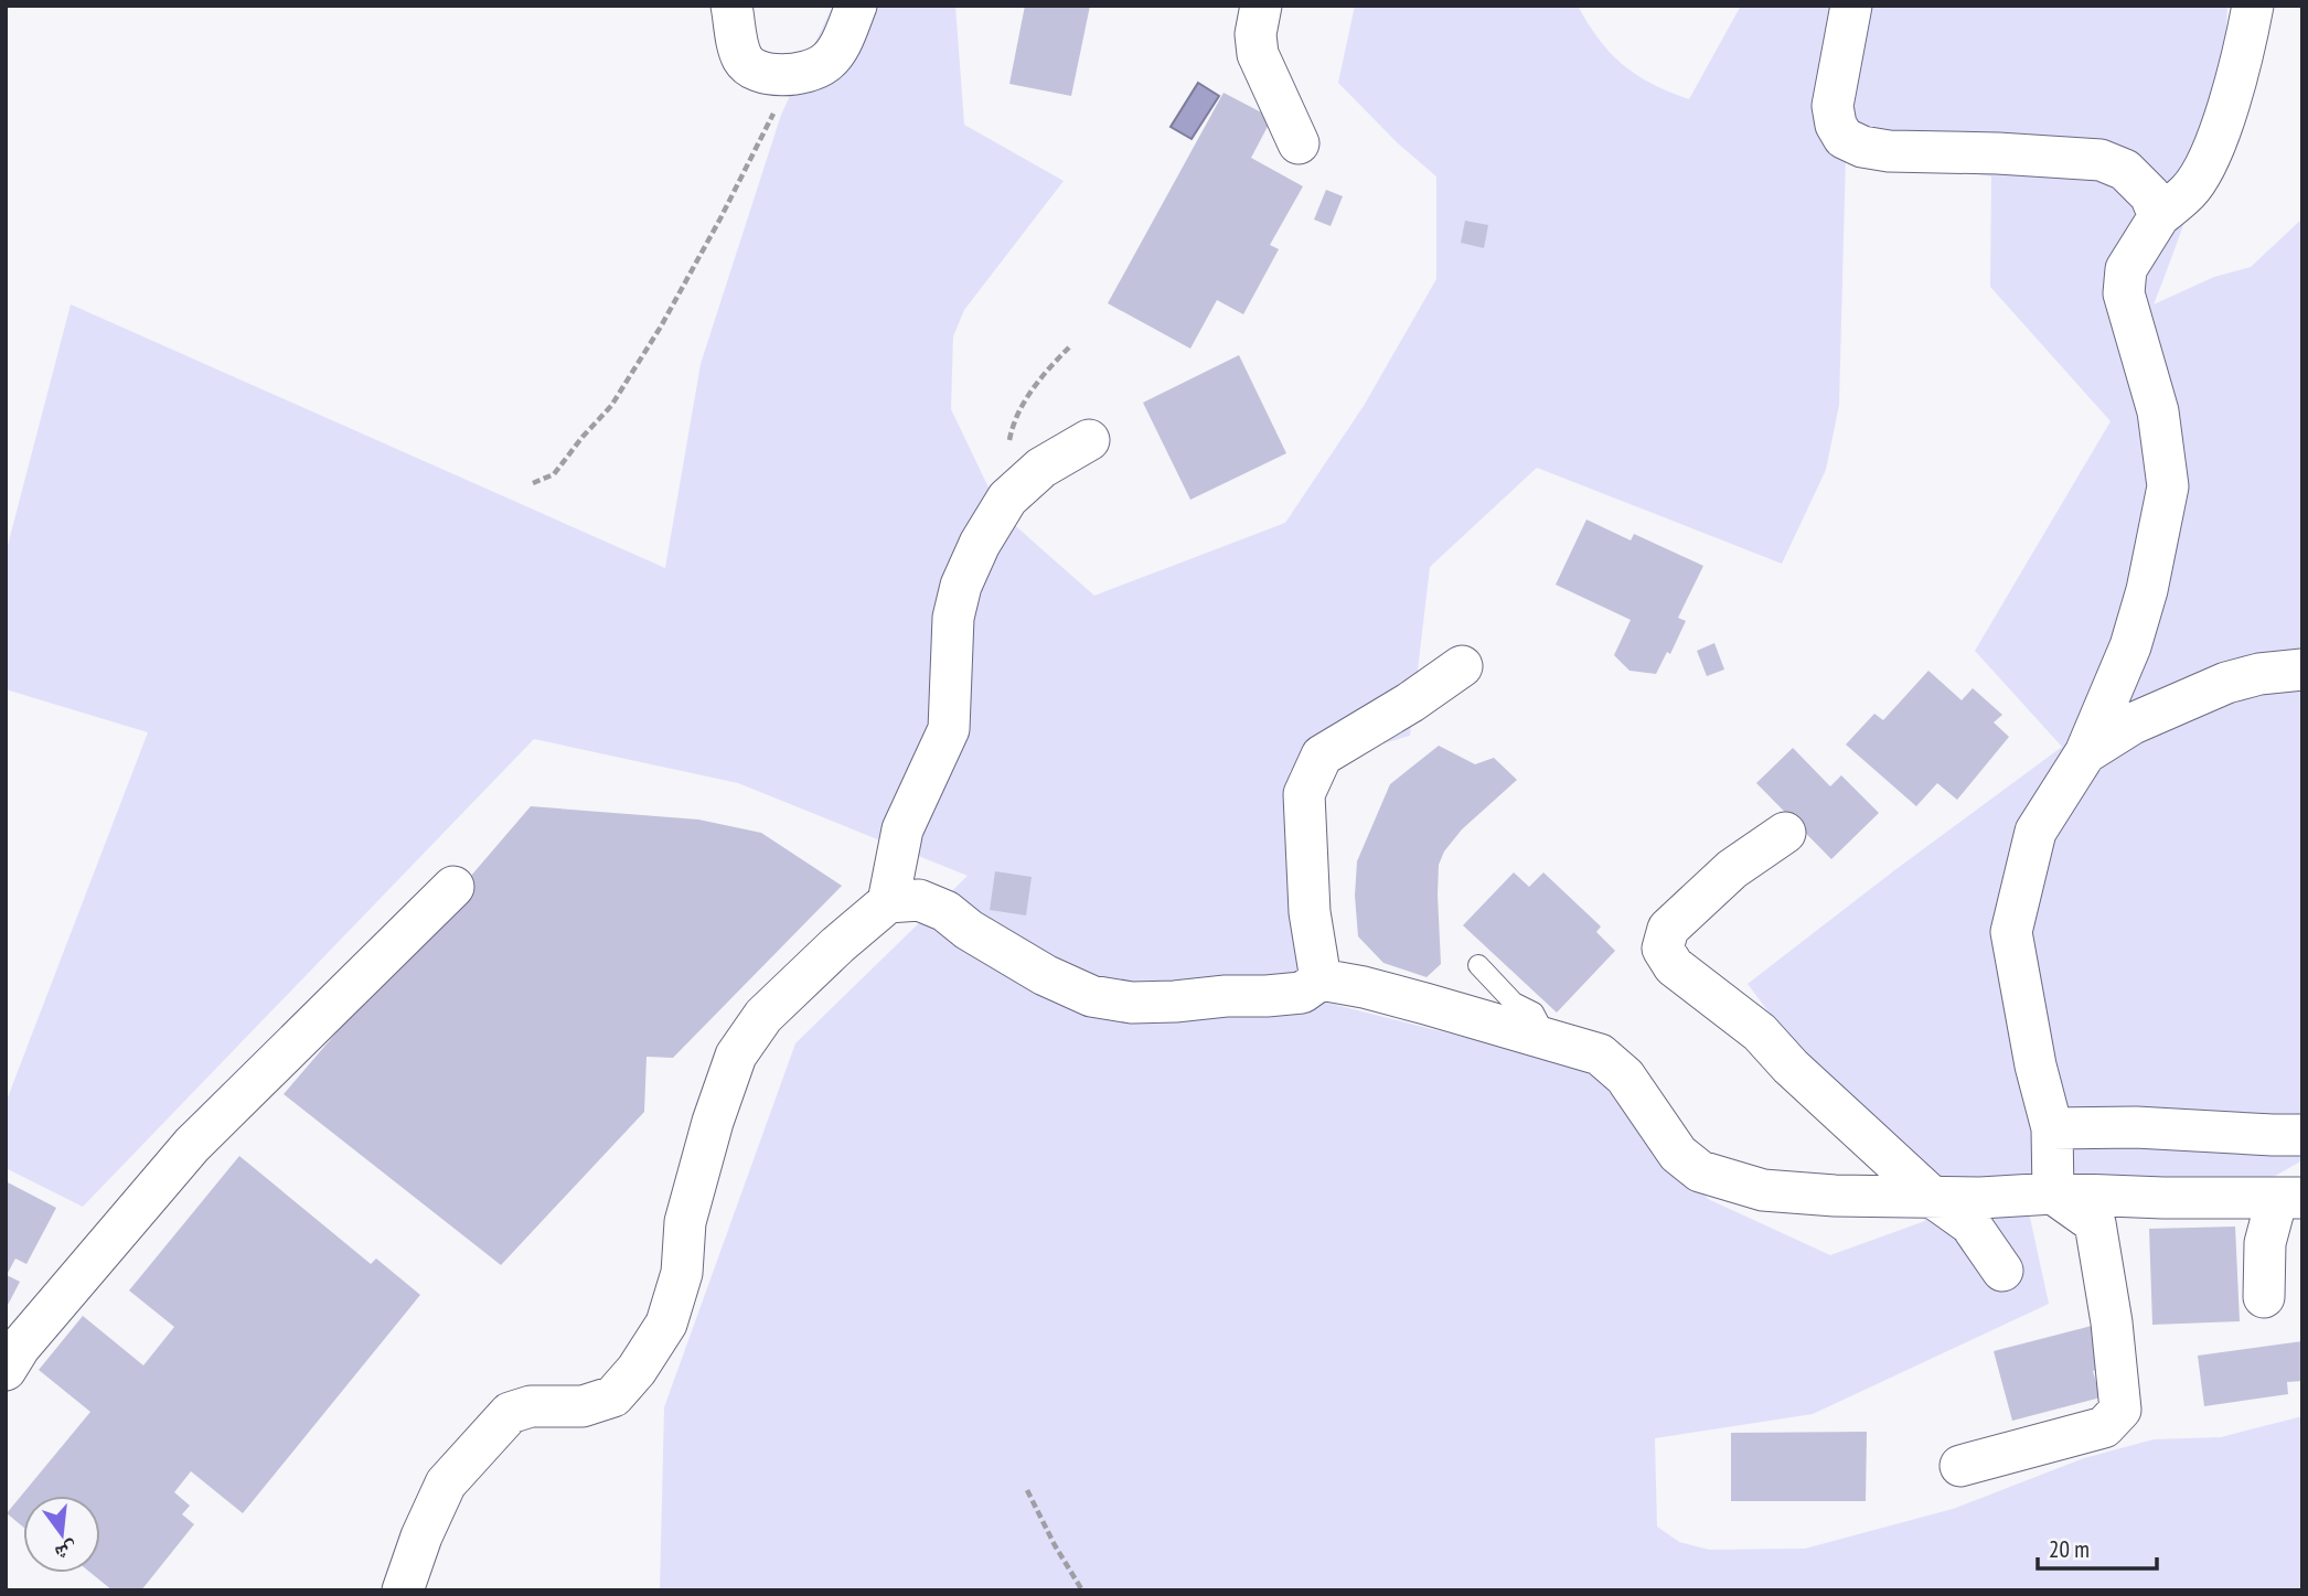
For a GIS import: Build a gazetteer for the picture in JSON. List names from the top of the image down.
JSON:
{
  "scale_bar": "20 m",
  "north": "bottom"
}
